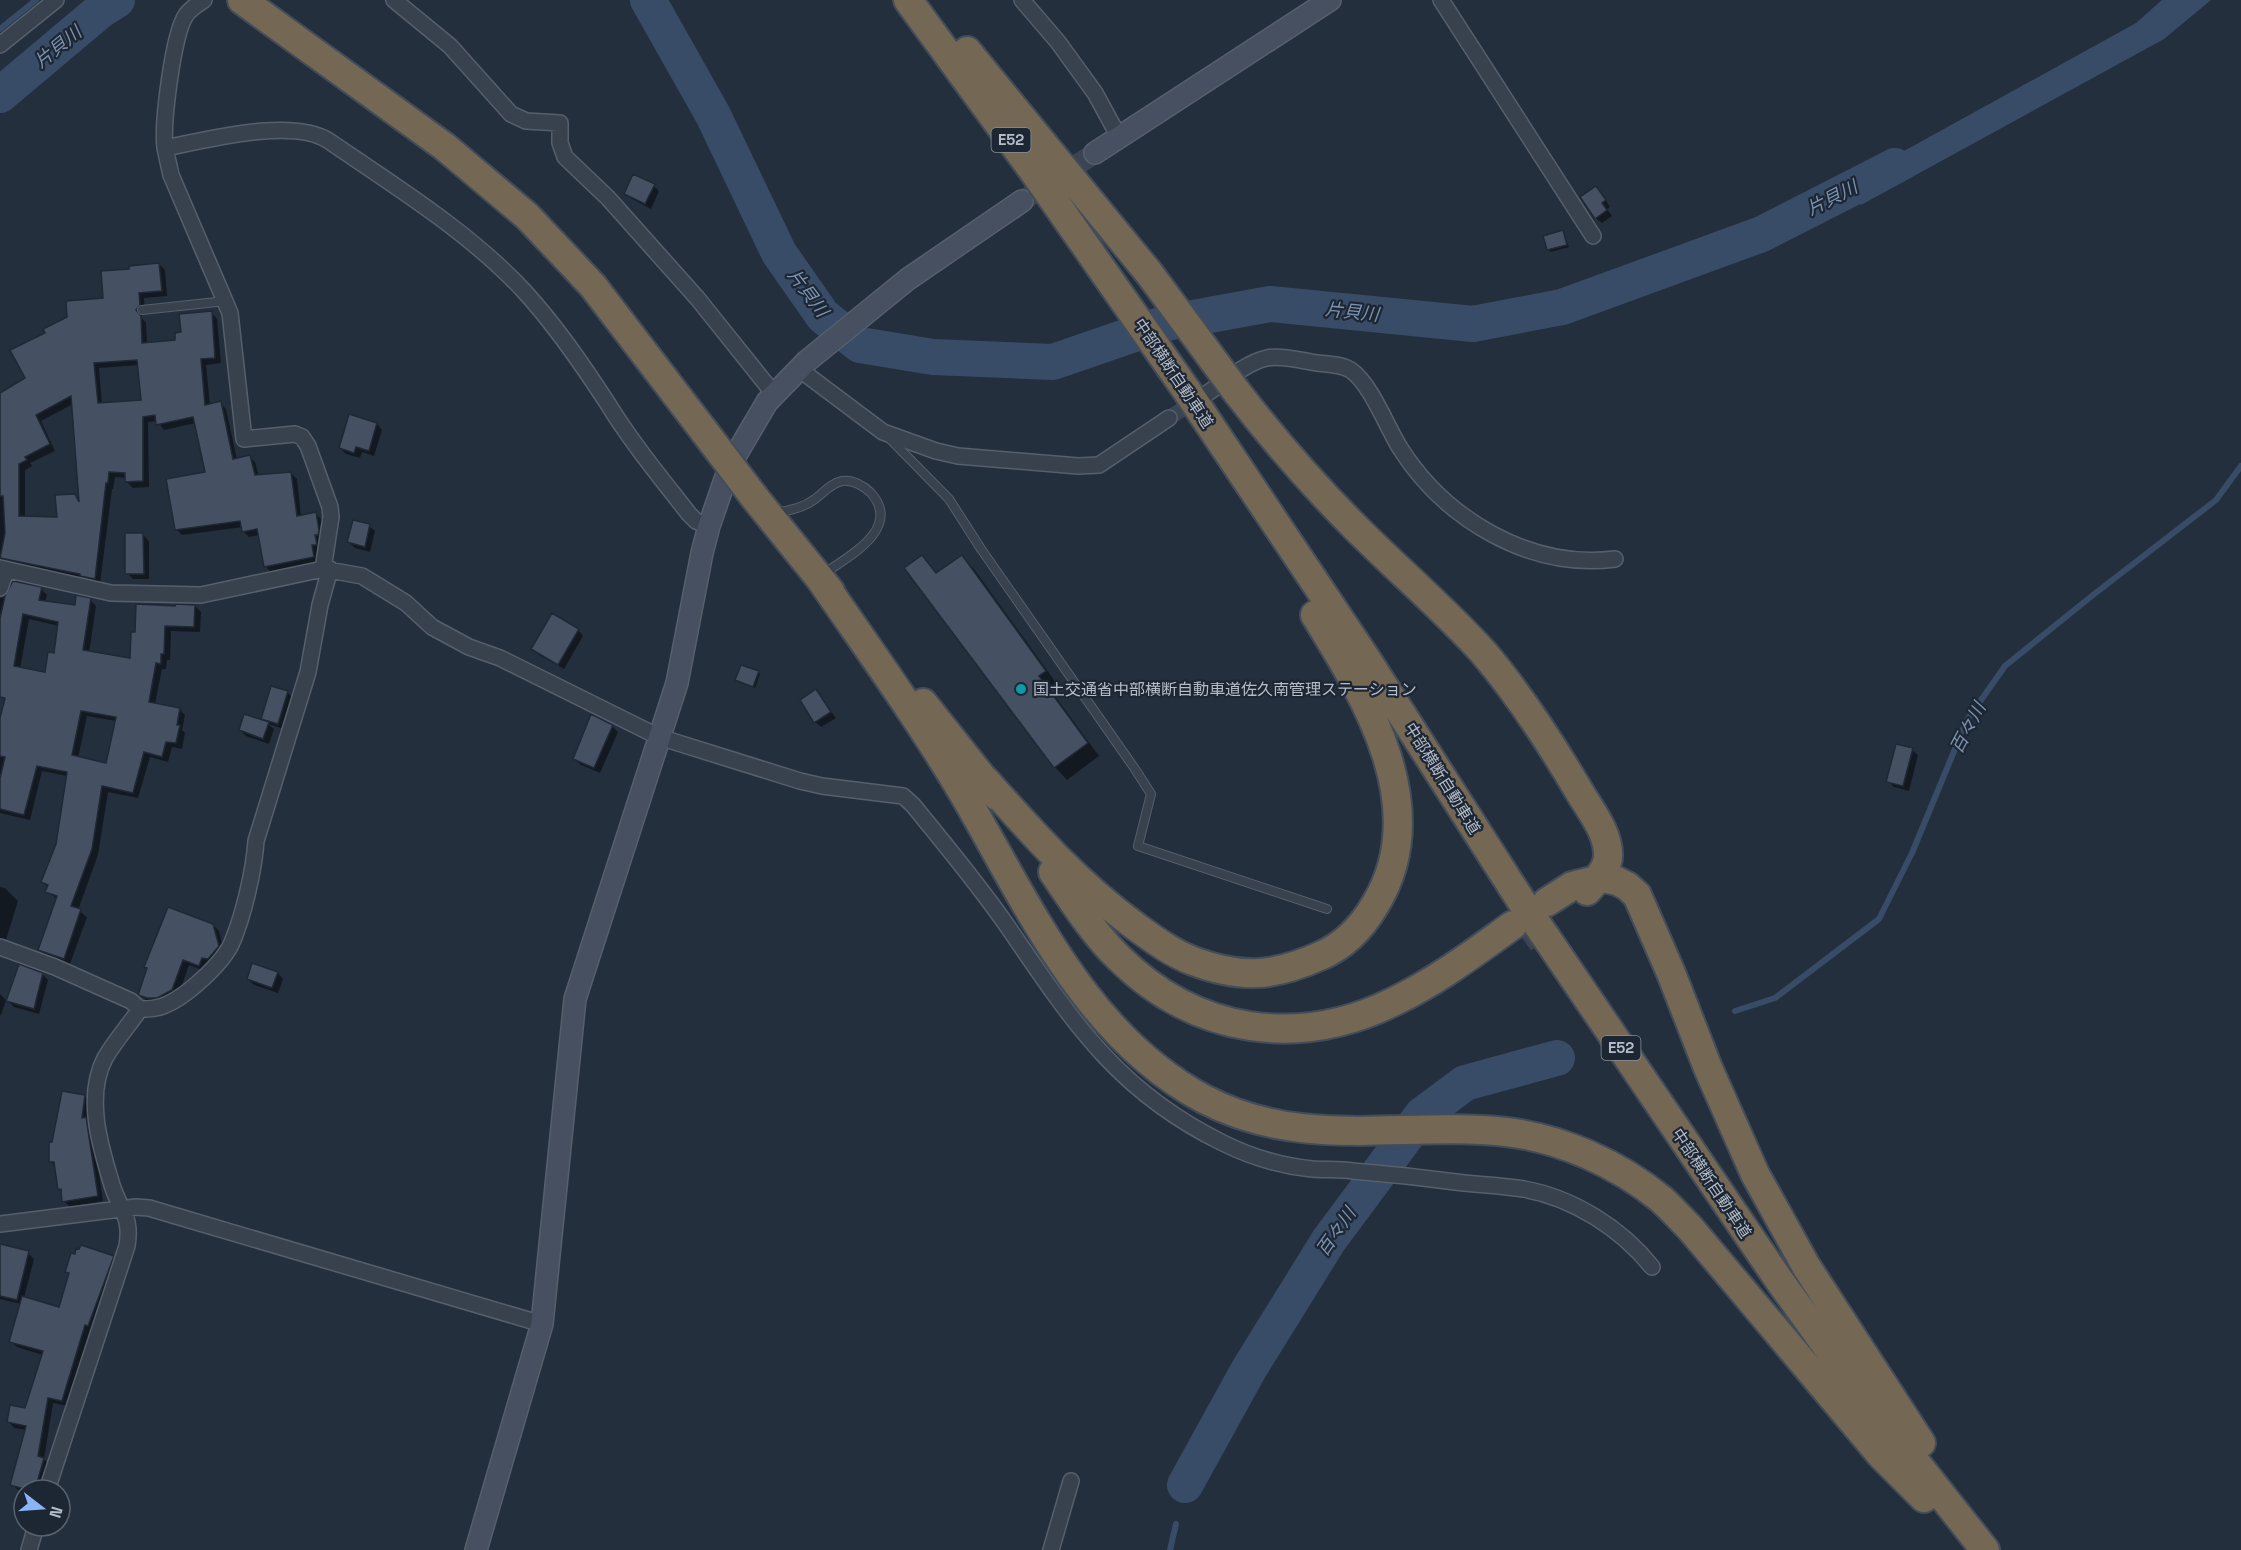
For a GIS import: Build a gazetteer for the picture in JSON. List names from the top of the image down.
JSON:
{
  "streets": {
    "highway": ["E52", "中部横断自動車道"]
  },
  "water": ["片貝川", "百々川"],
  "places": ["国土交通省中部横断自動車道佐久南管理ステーション"],
  "north": "right"
}
